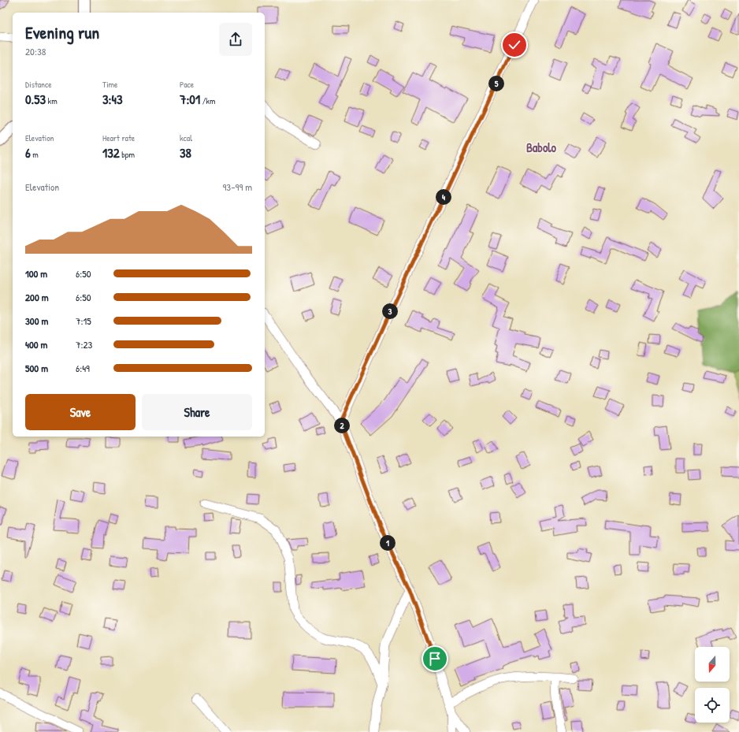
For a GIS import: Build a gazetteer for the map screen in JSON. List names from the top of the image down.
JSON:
{
  "districts": ["Babolo"],
  "north": "bottom",
  "page": {
    "heading": ["Evening run", "20:38"],
    "stats": [
      ["Distance", "0.53 km"],
      ["Time", "3:43"],
      ["Pace", "7:01 /km"],
      ["Elevation", "6 m"],
      ["Heart rate", "132 bpm"],
      ["kcal", "38"]
    ],
    "pins": [
      "5",
      "4",
      "3",
      "2",
      "1"
    ],
    "chart": ["Elevation", "93–99 m"],
    "list": [
      {
        "name": "100 m",
        "note": "6:50"
      },
      {
        "name": "200 m",
        "note": "6:50"
      },
      {
        "name": "300 m",
        "note": "7:15"
      },
      {
        "name": "400 m",
        "note": "7:23"
      },
      {
        "name": "500 m",
        "note": "6:49"
      }
    ],
    "buttons": ["Save", "Share"]
  }
}
